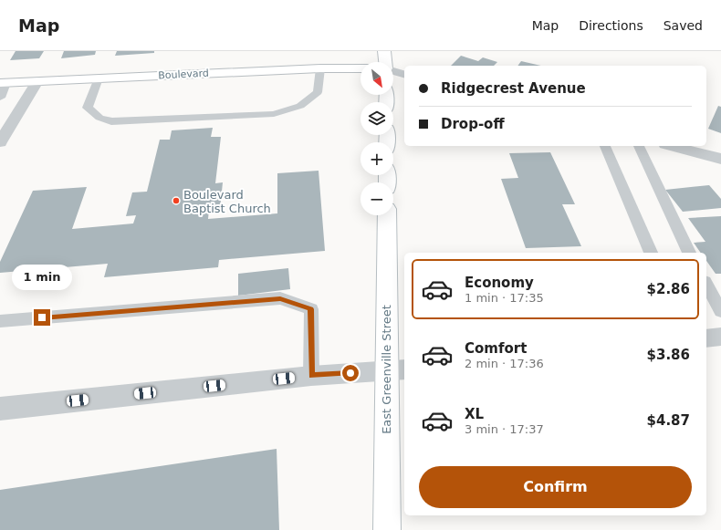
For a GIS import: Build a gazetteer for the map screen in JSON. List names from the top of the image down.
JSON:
{
  "streets": {
    "main road": ["Boulevard", "East Greenville Street"]
  },
  "places": ["Boulevard Baptist Church"],
  "north": "bottom right",
  "page": {
    "header": "Map",
    "nav": ["Map", "Directions", "Saved"],
    "map_buttons": ["+", "−"],
    "banner": ["Ridgecrest Avenue", "Drop-off"],
    "list": [
      {
        "name": "Economy",
        "note": "1 min · 17:35",
        "value": "$2.86"
      },
      {
        "name": "Comfort",
        "note": "2 min · 17:36",
        "value": "$3.86"
      },
      {
        "name": "XL",
        "note": "3 min · 17:37",
        "value": "$4.87"
      }
    ],
    "bubble": "1 min",
    "buttons": "Confirm"
  }
}
